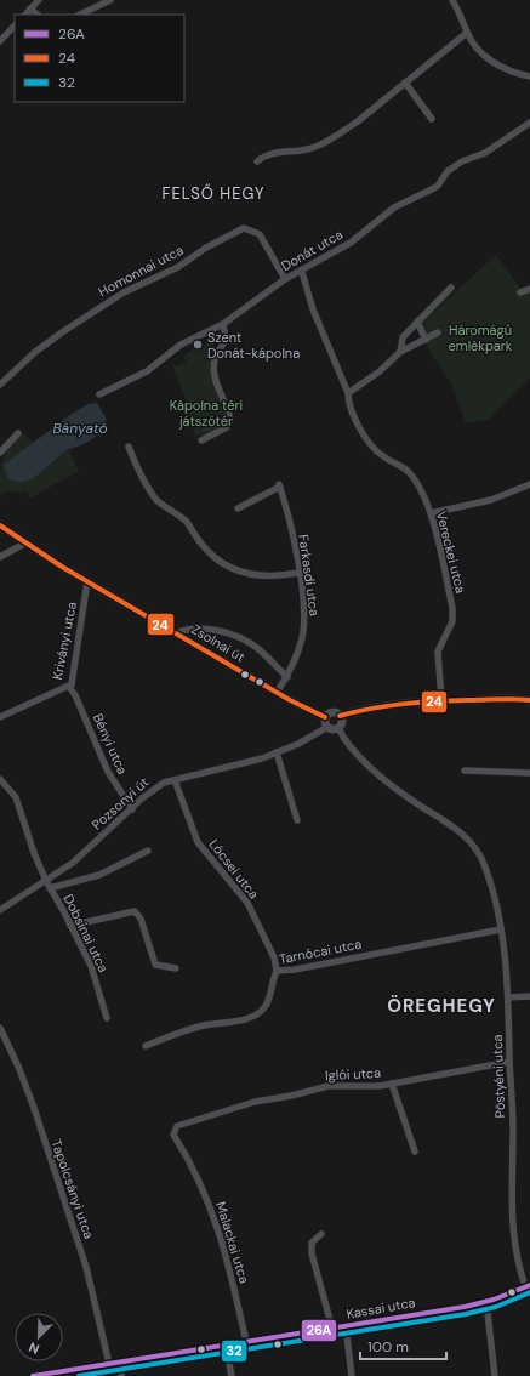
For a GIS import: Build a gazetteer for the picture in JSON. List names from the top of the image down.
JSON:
{
  "streets": {
    "street": [
      "Donát utca",
      "Homonnai utca",
      "Vereckei utca",
      "Farkasdi utca",
      "Kriványi utca",
      "Zsolnai út",
      "Bényi utca",
      "Pozsonyi út",
      "Lőcsei utca",
      "Dobsinai utca",
      "Tarnócai utca",
      "Iglói utca",
      "Pöstyéni utca",
      "Tapolcsányi utca",
      "Malackai utca",
      "Kassai utca"
    ]
  },
  "crossings": [
    ["Donát utca", "Homonnai utca"],
    ["Donát utca", "Vereckei utca"],
    ["Farkasdi utca", "Zsolnai út"],
    ["Kriványi utca", "Zsolnai út"],
    ["Kriványi utca", "Bényi utca"],
    ["Zsolnai út", "Pozsonyi út"],
    ["Zsolnai út", "Pöstyéni utca"],
    ["Bényi utca", "Pozsonyi út"],
    ["Pozsonyi út", "Lőcsei utca"],
    ["Pozsonyi út", "Dobsinai utca"],
    ["Pozsonyi út", "Pöstyéni utca"],
    ["Lőcsei utca", "Tarnócai utca"],
    ["Tarnócai utca", "Pöstyéni utca"],
    ["Iglói utca", "Pöstyéni utca"],
    ["Iglói utca", "Malackai utca"],
    ["Pöstyéni utca", "Kassai utca"],
    ["Tapolcsányi utca", "Kassai utca"],
    ["Malackai utca", "Kassai utca"]
  ],
  "districts": ["FELSŐ HEGY", "ÖREGHEGY"],
  "water": ["Bányató"],
  "parks": ["Háromágú emlékpark", "Kápolna téri játszótér"],
  "places": ["Szent Donát-kápolna"],
  "lines": ["transit line 24", "transit line 26A", "transit line 32"],
  "legend": ["26A", "24", "32"],
  "scale_bar": "100 m",
  "north": "bottom left"
}
